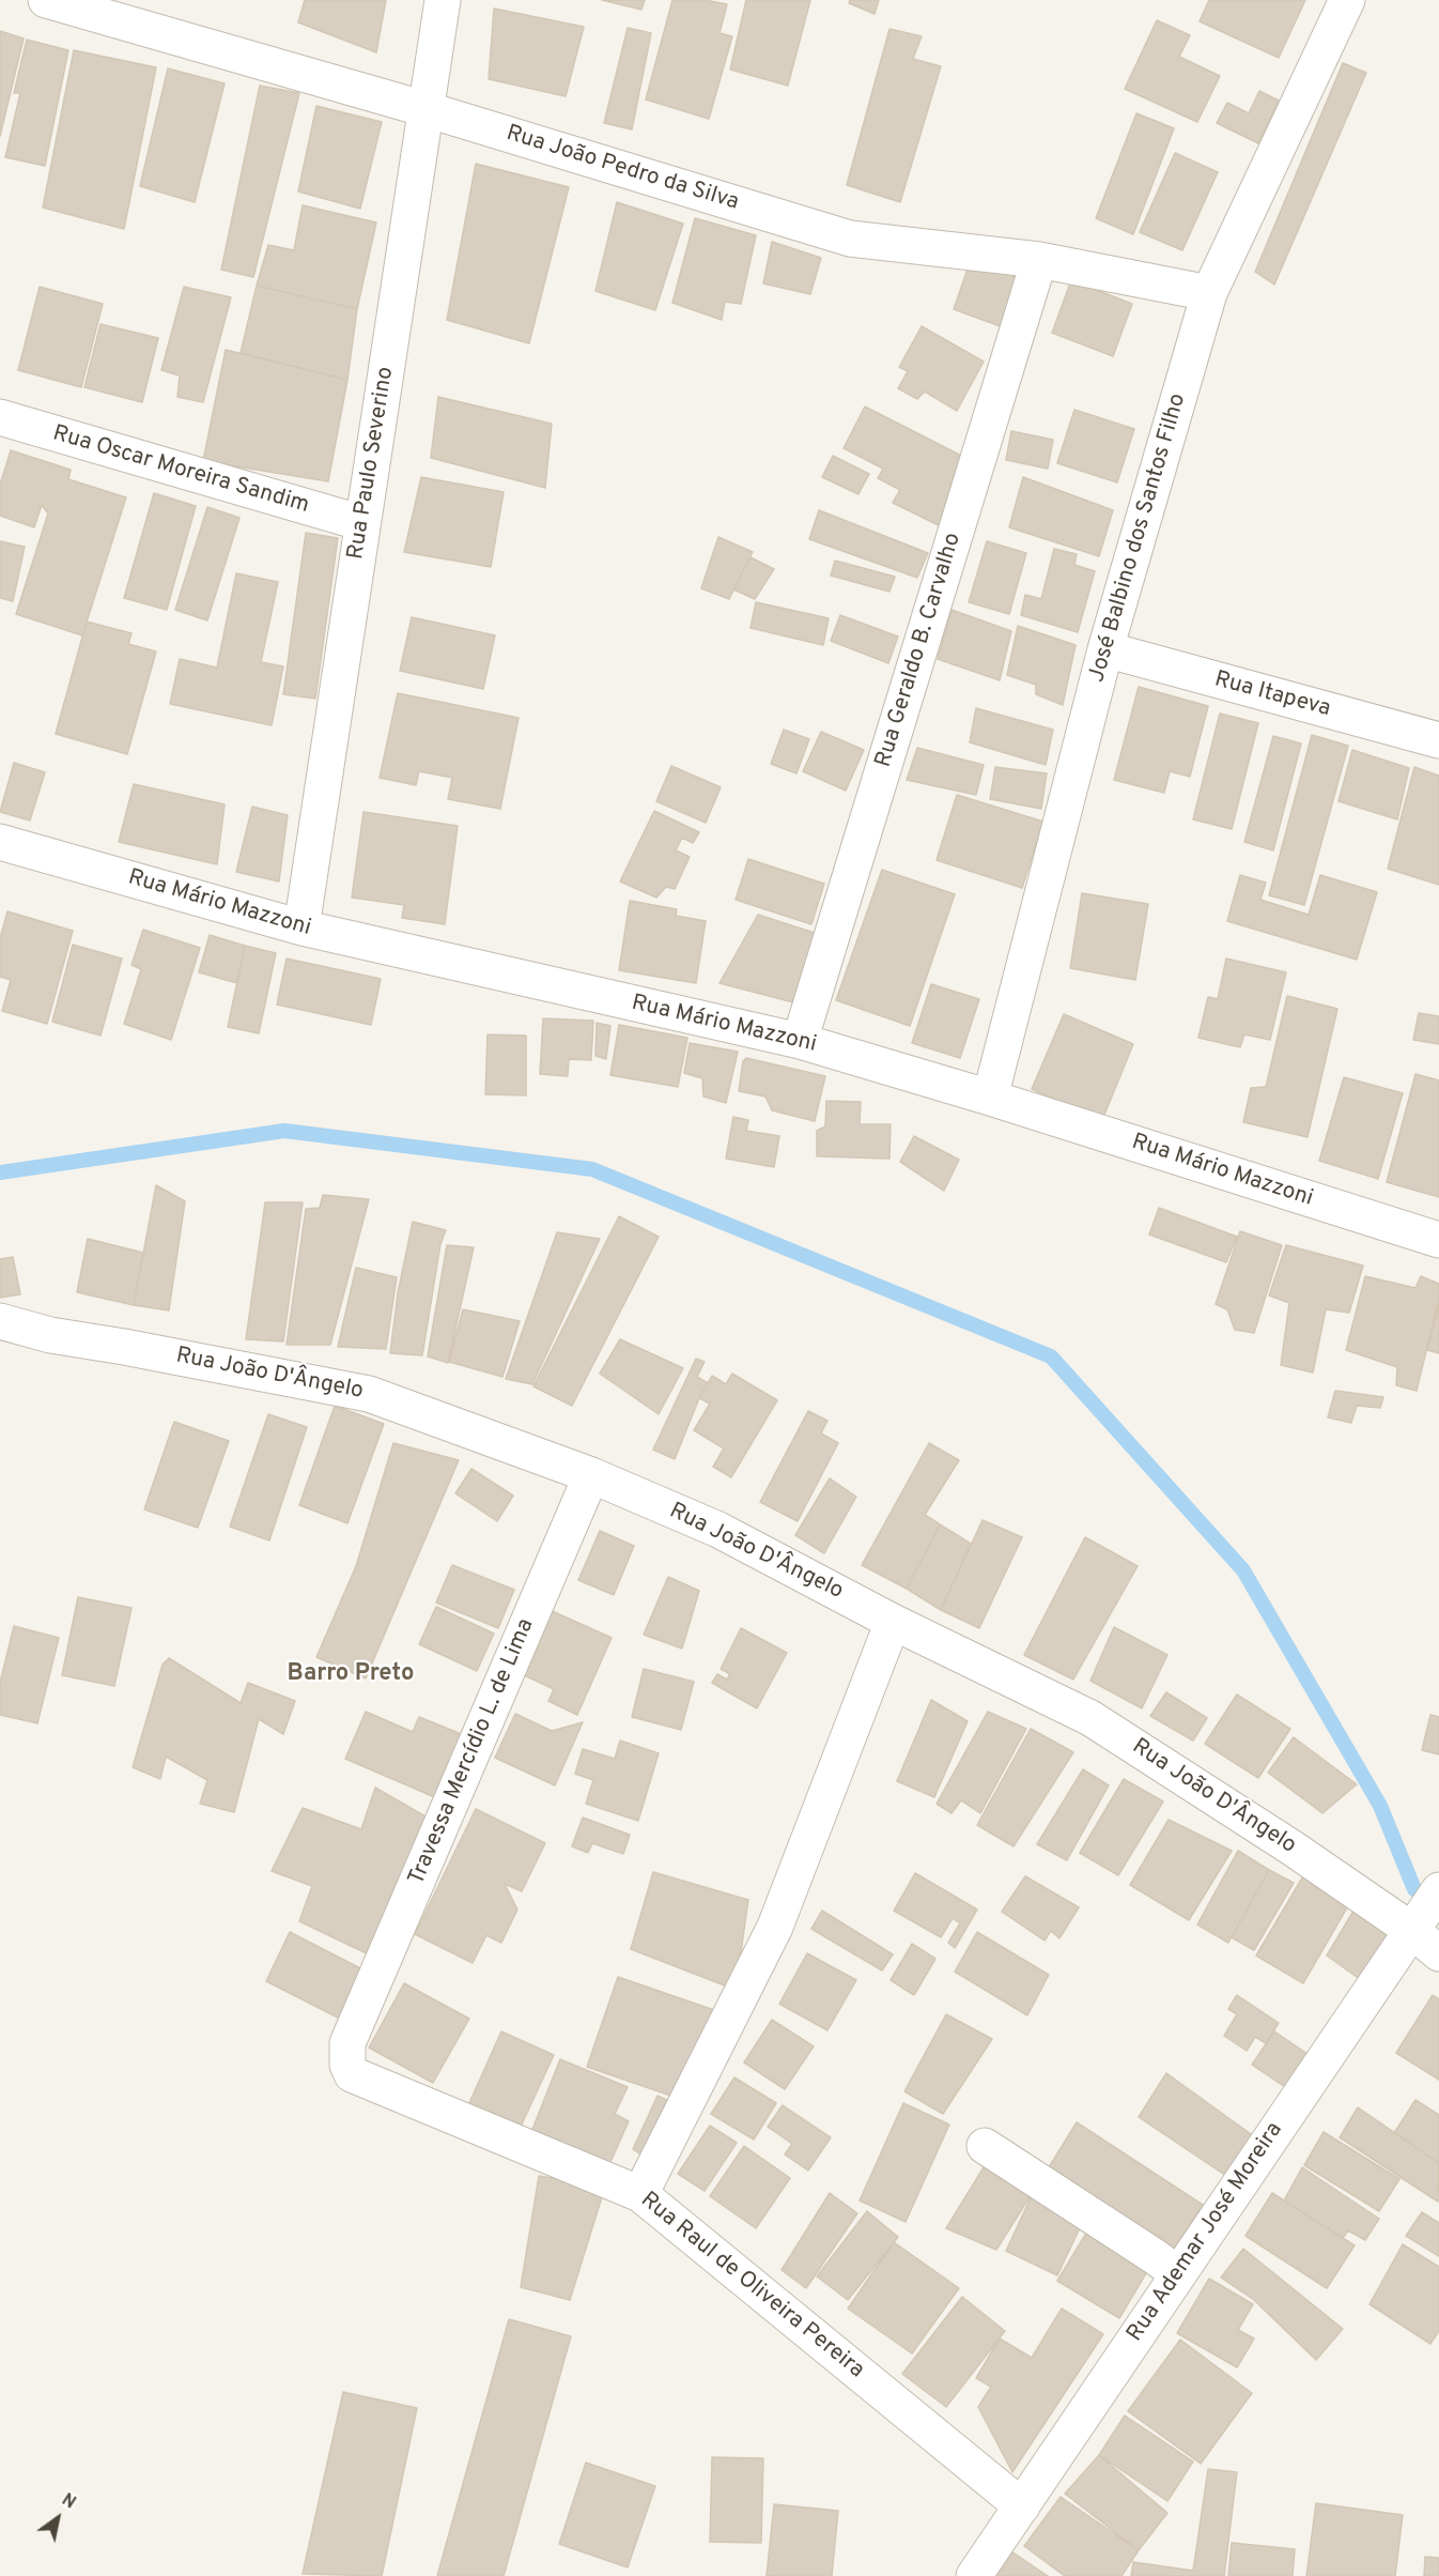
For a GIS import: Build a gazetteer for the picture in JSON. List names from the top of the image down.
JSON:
{
  "streets": {
    "street": [
      "Rua João Pedro da Silva",
      "Rua Paulo Severino",
      "Rua Oscar Moreira Sandim",
      "José Balbino dos Santos Filho",
      "Rua Geraldo B. Carvalho",
      "Rua Itapeva",
      "Rua Mário Mazzoni",
      "Rua João D'Ângelo",
      "Travessa Mercídio L. de Lima",
      "Rua Ademar José Moreira",
      "Rua Raul de Oliveira Pereira"
    ]
  },
  "crossings": [
    ["Rua João Pedro da Silva", "Rua Paulo Severino"],
    ["Rua João Pedro da Silva", "José Balbino dos Santos Filho"],
    ["Rua João Pedro da Silva", "Rua Geraldo B. Carvalho"],
    ["Rua Paulo Severino", "Rua Oscar Moreira Sandim"],
    ["Rua Paulo Severino", "Rua Mário Mazzoni"],
    ["José Balbino dos Santos Filho", "Rua Itapeva"],
    ["José Balbino dos Santos Filho", "Rua Mário Mazzoni"],
    ["Rua Geraldo B. Carvalho", "Rua Mário Mazzoni"],
    ["Rua João D'Ângelo", "Travessa Mercídio L. de Lima"],
    ["Rua João D'Ângelo", "Rua Ademar José Moreira"],
    ["Travessa Mercídio L. de Lima", "Rua Raul de Oliveira Pereira"],
    ["Rua Ademar José Moreira", "Rua Raul de Oliveira Pereira"]
  ],
  "districts": ["Barro Preto"],
  "north": "top right"
}
